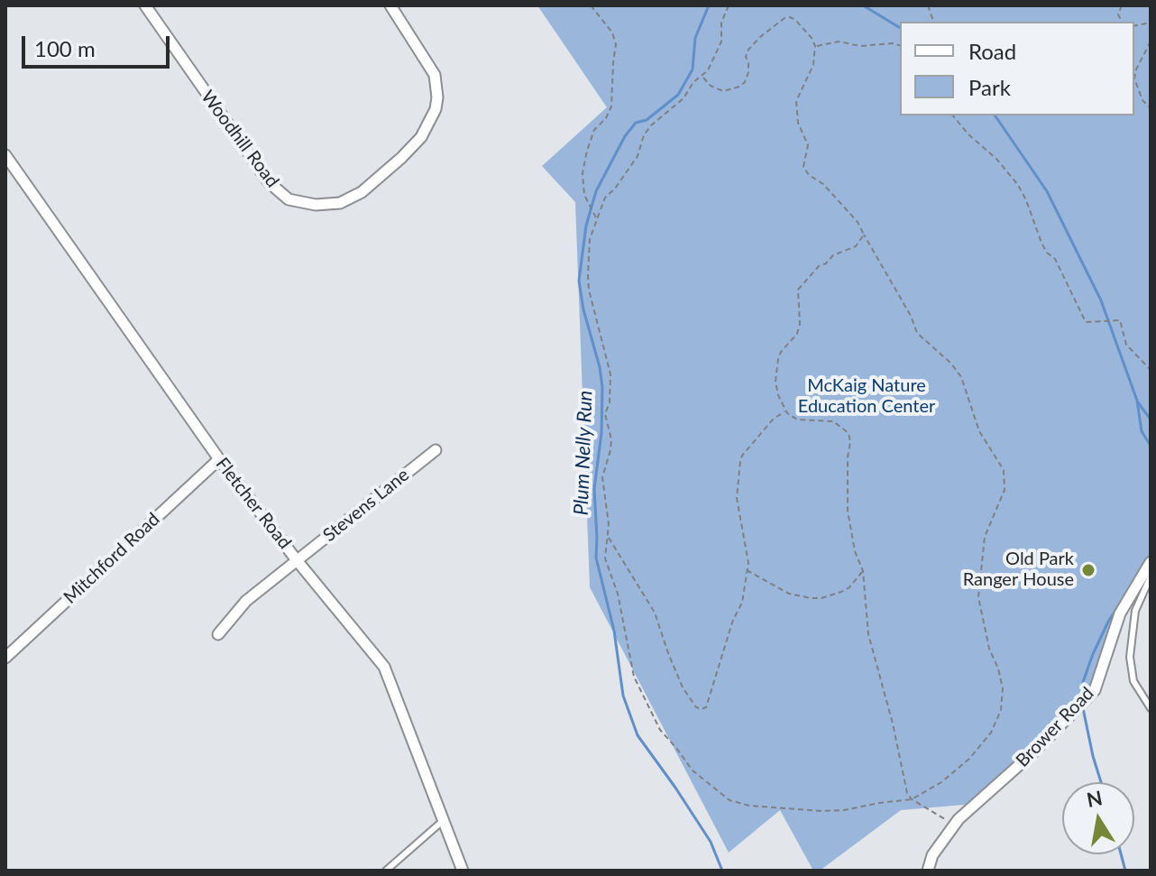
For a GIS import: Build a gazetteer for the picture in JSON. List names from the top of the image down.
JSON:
{
  "streets": {
    "street": [
      "Woodhill Road",
      "Fletcher Road",
      "Stevens Lane",
      "Mitchford Road",
      "Brower Road"
    ]
  },
  "crossings": [
    ["Fletcher Road", "Stevens Lane"],
    ["Fletcher Road", "Mitchford Road"]
  ],
  "water": ["Plum Nelly Run"],
  "parks": ["McKaig Nature Education Center"],
  "places": ["Old Park Ranger House"],
  "legend": ["Road", "Park"],
  "scale_bar": "100 m",
  "north": "top"
}
